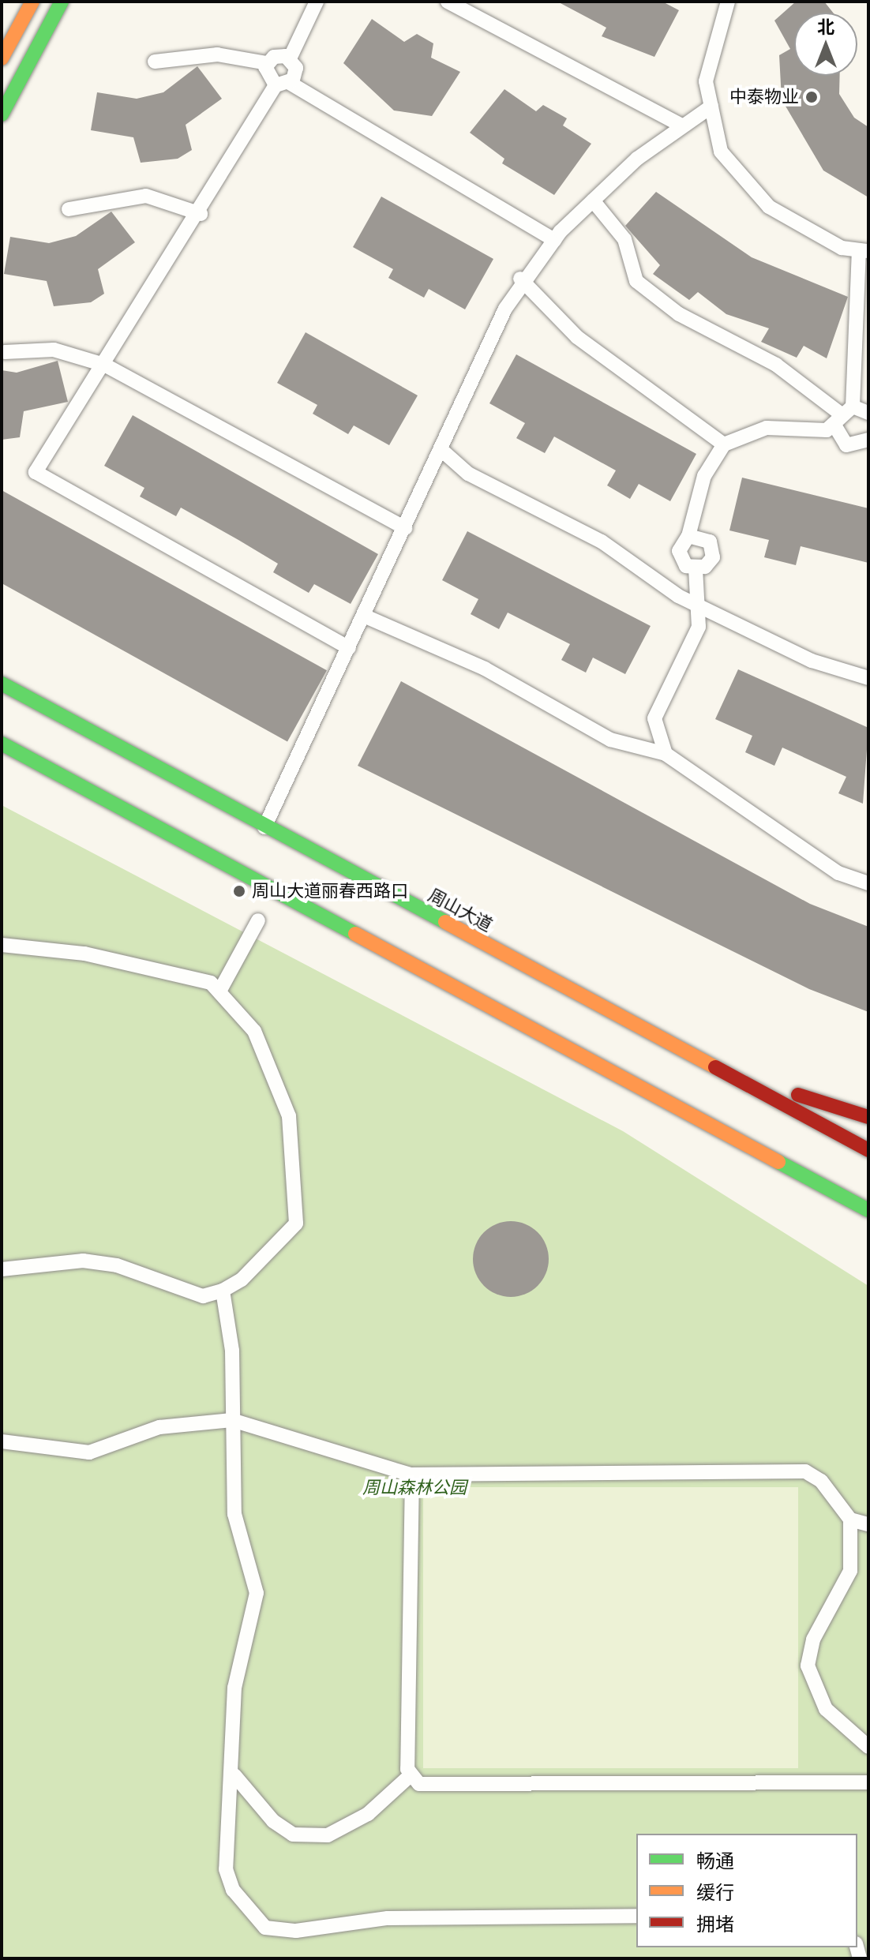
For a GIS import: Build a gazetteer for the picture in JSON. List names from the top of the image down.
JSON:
{
  "streets": {
    "main road": ["周山大道"]
  },
  "parks": ["周山森林公园"],
  "places": ["中泰物业", "周山大道丽春西路口"],
  "legend": ["畅通", "缓行", "拥堵"],
  "north": "top"
}
